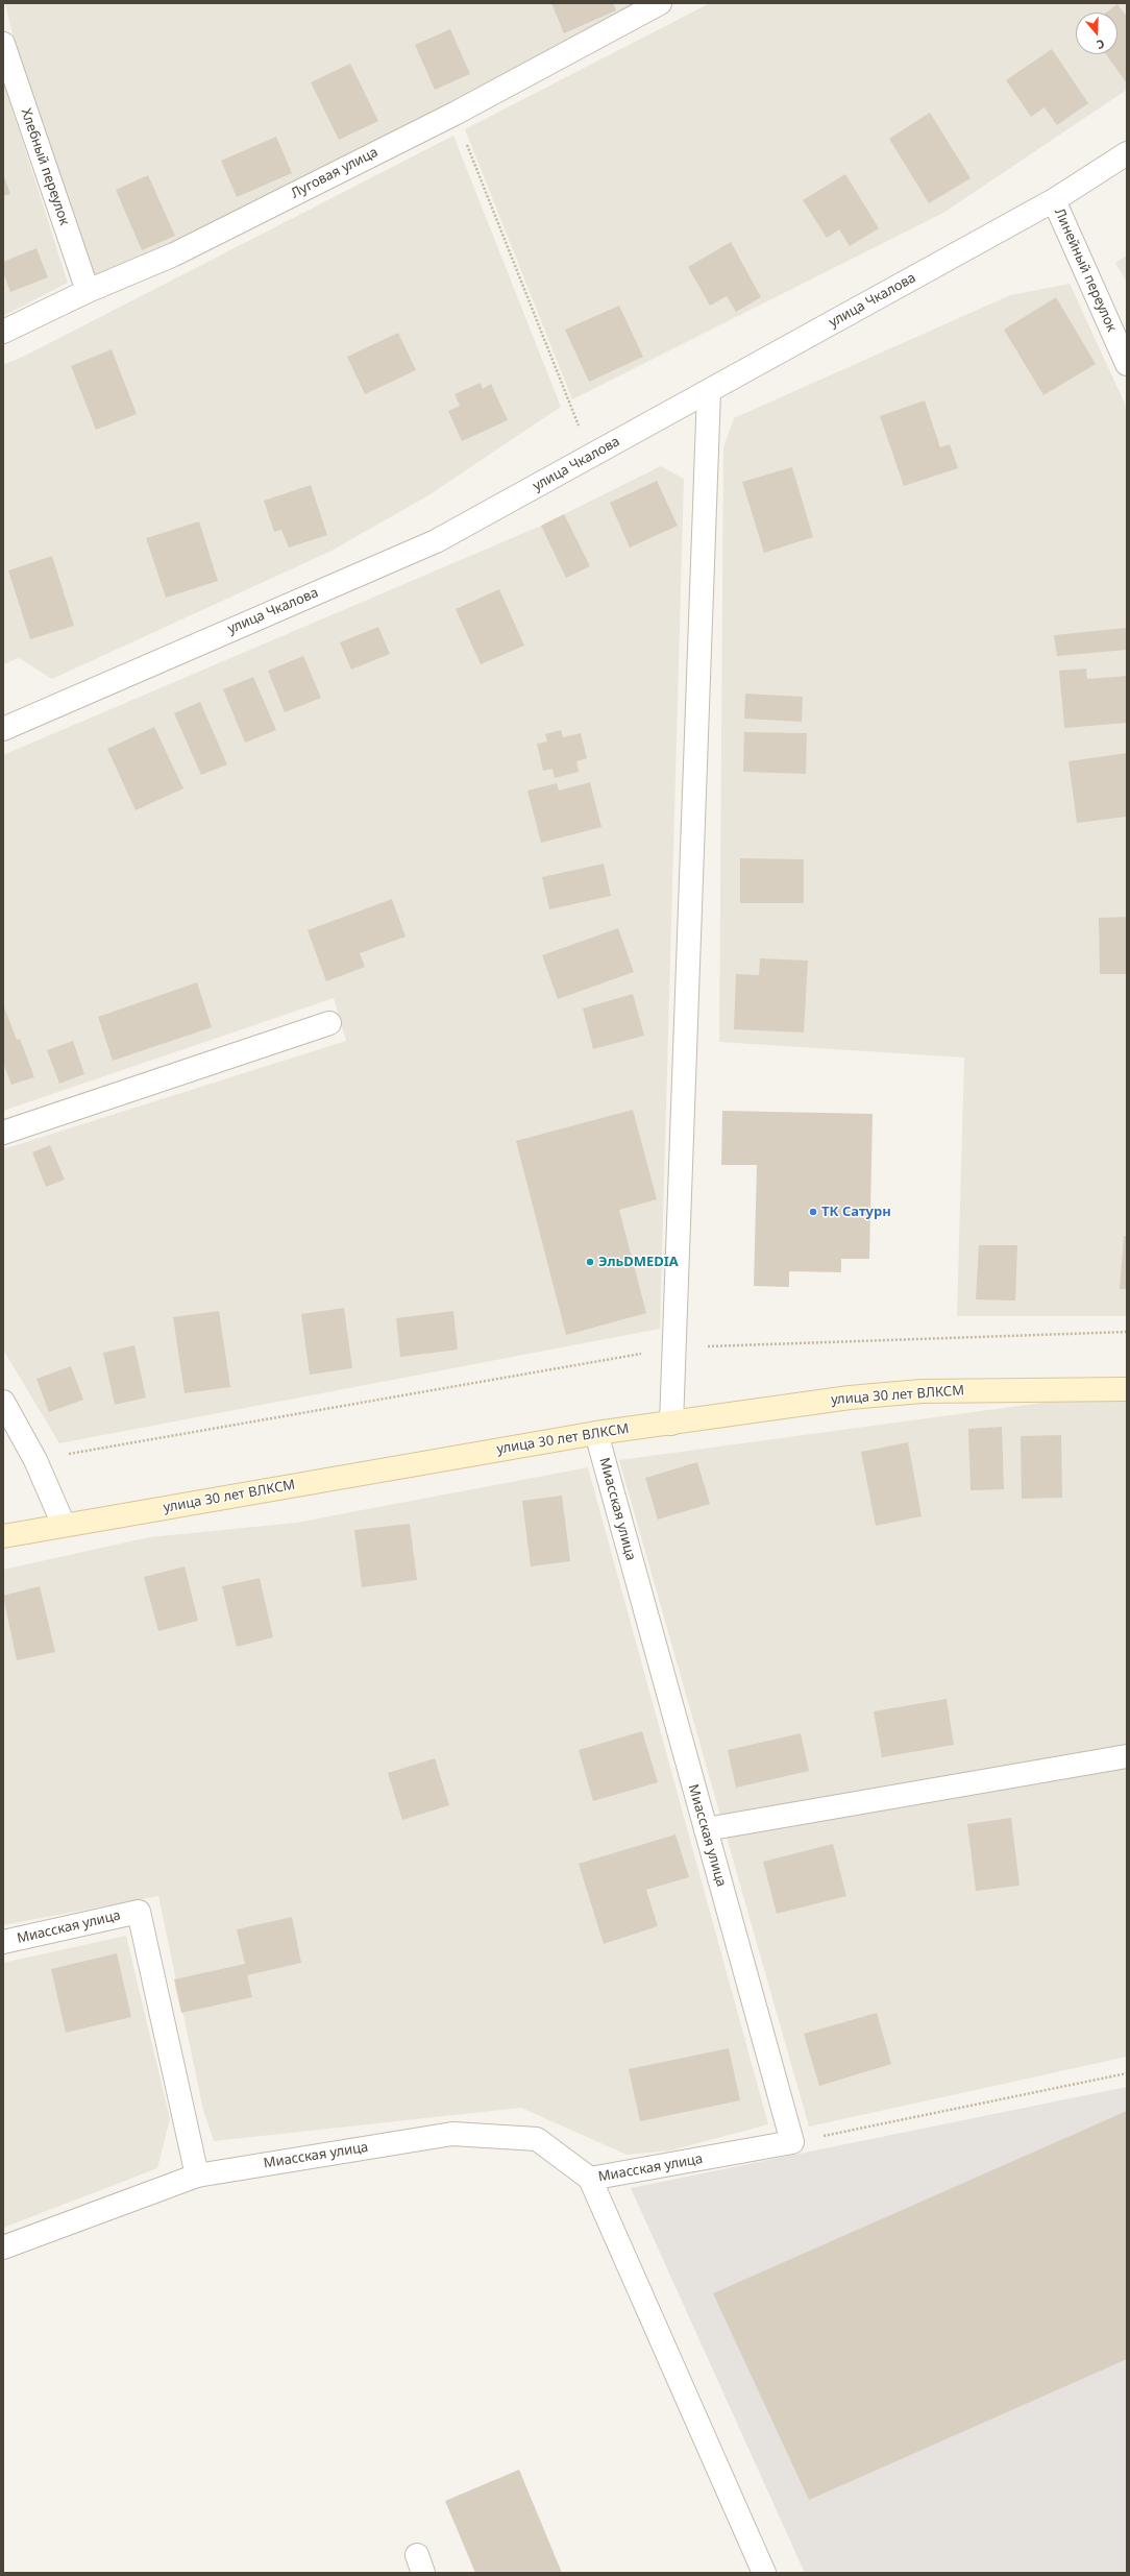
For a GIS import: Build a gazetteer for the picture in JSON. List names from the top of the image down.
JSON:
{
  "streets": {
    "main road": ["улица 30 лет ВЛКСМ"],
    "street": [
      "Хлебный переулок",
      "Луговая улица",
      "Линейный переулок",
      "улица Чкалова",
      "Миасская улица"
    ]
  },
  "crossings": [
    ["Хлебный переулок", "Луговая улица"],
    ["Линейный переулок", "улица Чкалова"],
    ["улица 30 лет ВЛКСМ", "Миасская улица"]
  ],
  "places": ["ТК Сатурн", "ЭльDMEDIA"],
  "north": "bottom"
}
